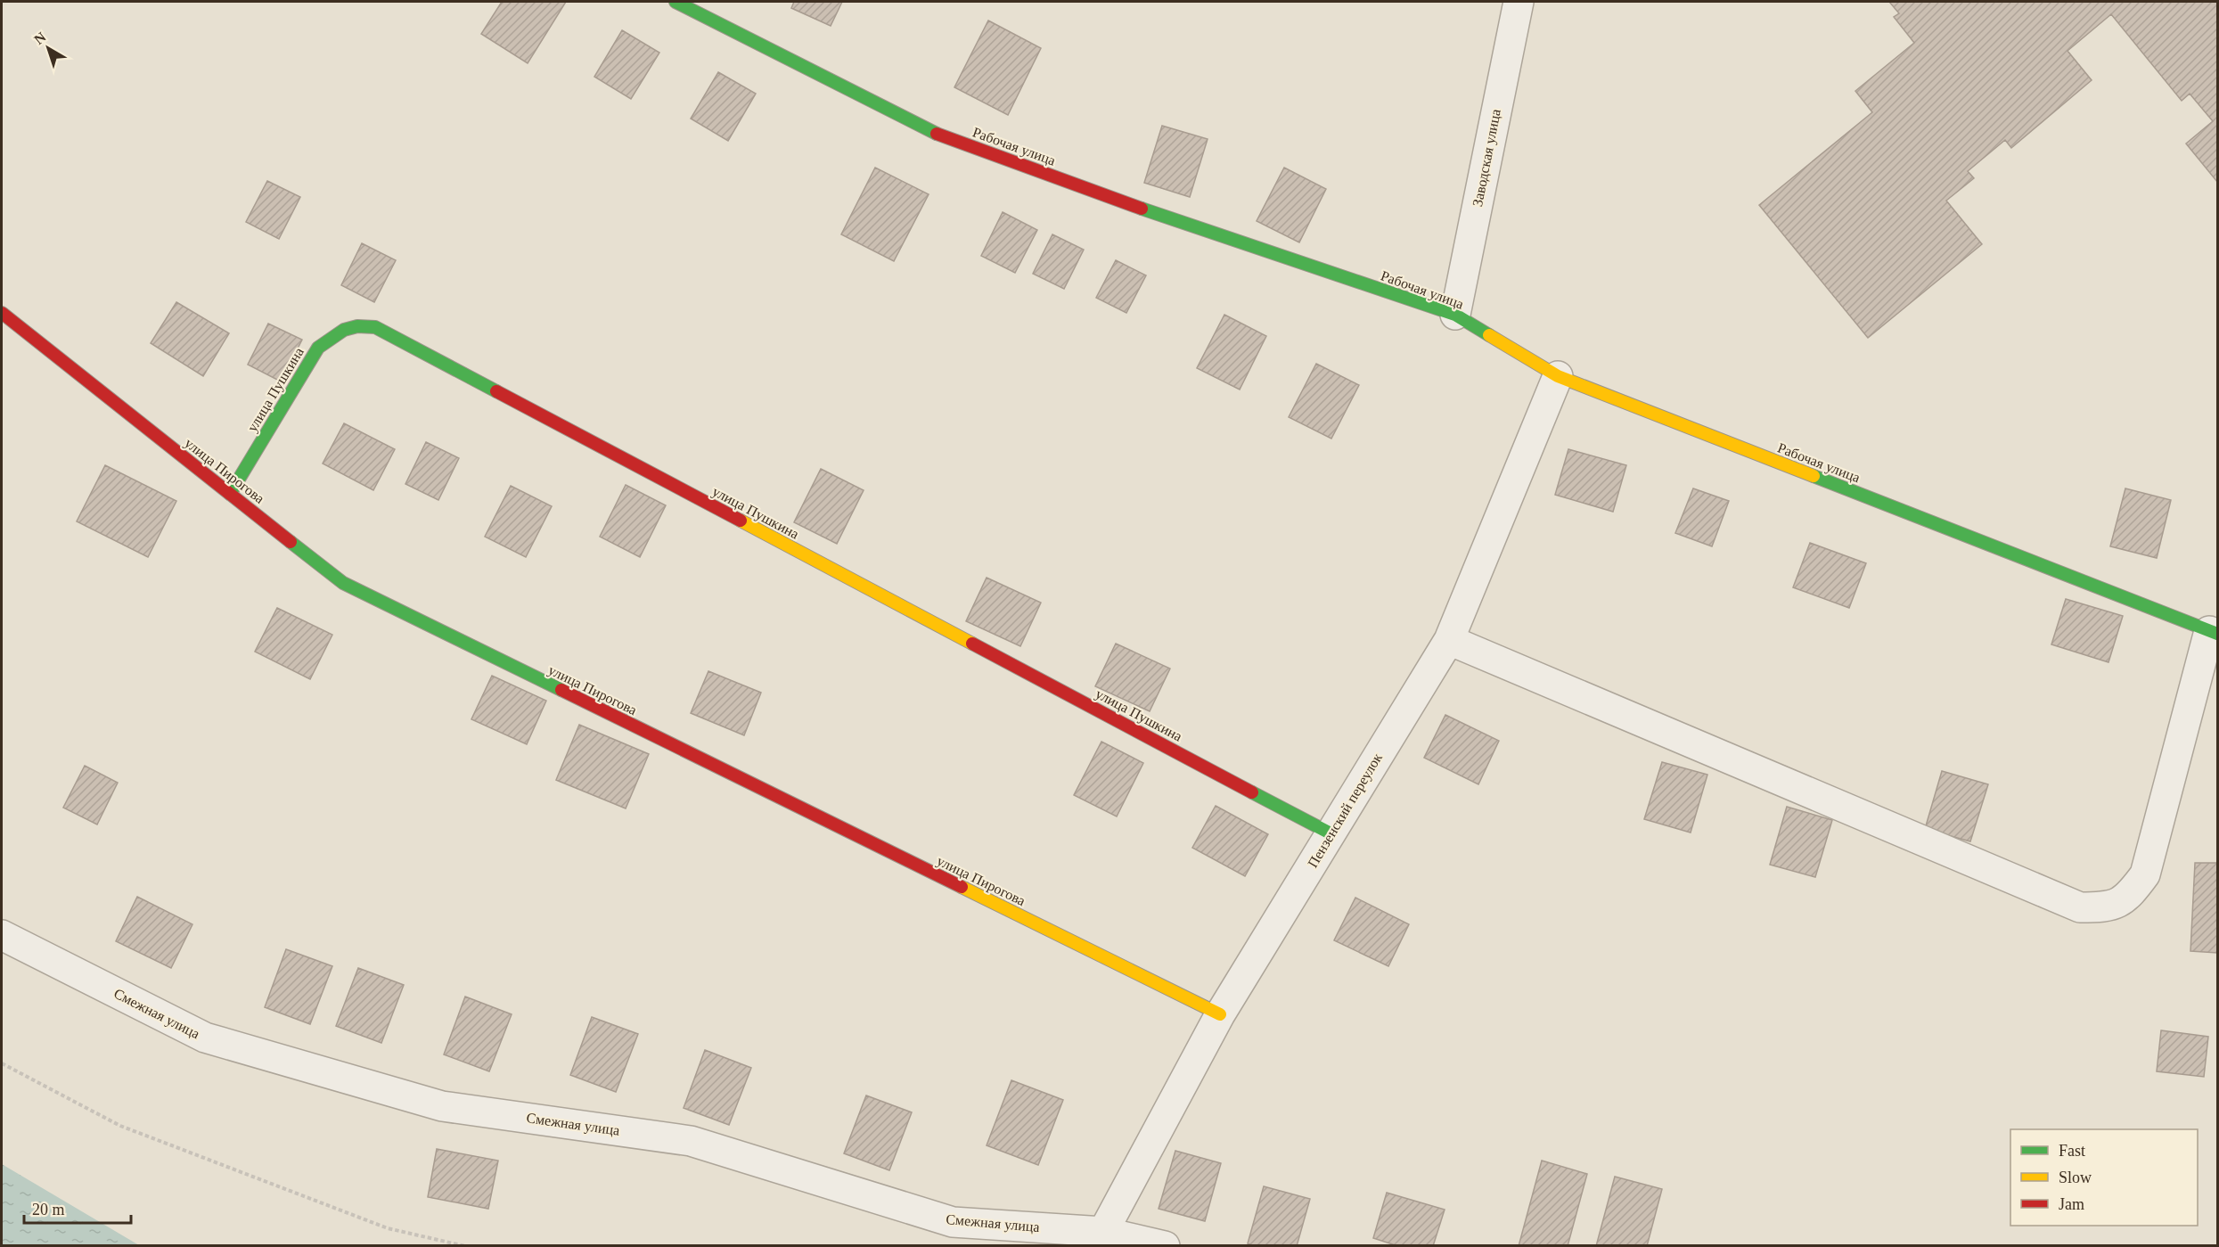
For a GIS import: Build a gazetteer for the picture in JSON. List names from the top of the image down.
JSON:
{
  "streets": {
    "street": [
      "Рабочая улица",
      "Заводская улица",
      "улица Пушкина",
      "улица Пирогова",
      "Пензенский переулок",
      "Смежная улица"
    ]
  },
  "crossings": [
    ["Рабочая улица", "Заводская улица"],
    ["Рабочая улица", "Пензенский переулок"],
    ["улица Пушкина", "улица Пирогова"],
    ["улица Пушкина", "Пензенский переулок"],
    ["улица Пирогова", "Пензенский переулок"],
    ["Пензенский переулок", "Смежная улица"]
  ],
  "legend": ["Fast", "Slow", "Jam"],
  "scale_bar": "20 m",
  "north": "top left"
}
